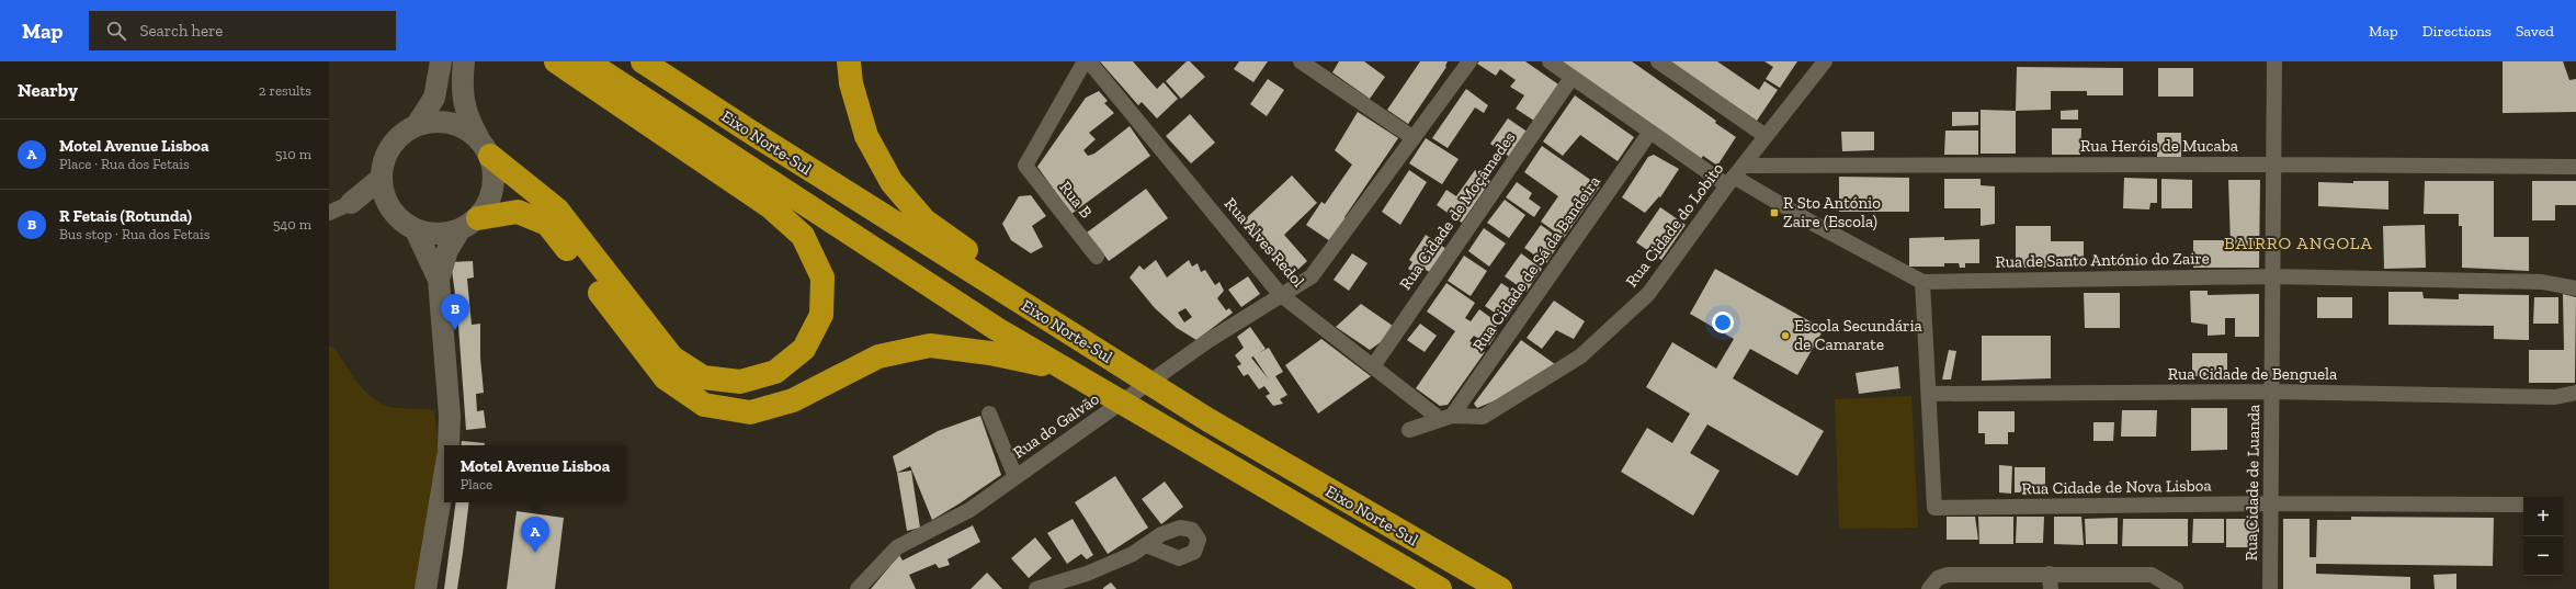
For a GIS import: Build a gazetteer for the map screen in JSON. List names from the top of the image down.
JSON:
{
  "streets": {
    "highway": ["Eixo Norte-Sul"],
    "street": [
      "Rua Heróis de Mucaba",
      "Rua B",
      "Rua Cidade de Moçâmedes",
      "Rua Cidade do Lobito",
      "Rua Alves Redol",
      "Rua de Santo António do Zaire",
      "Rua Cidade de Sá da Bandeira",
      "Rua Cidade de Benguela",
      "Rua do Galvão",
      "Rua Cidade de Luanda",
      "Rua Cidade de Nova Lisboa"
    ]
  },
  "crossings": [
    ["Rua Heróis de Mucaba", "Rua Cidade do Lobito"],
    ["Rua Heróis de Mucaba", "Rua de Santo António do Zaire"],
    ["Rua Heróis de Mucaba", "Rua Cidade de Luanda"],
    ["Rua Cidade de Moçâmedes", "Rua Alves Redol"],
    ["Rua Cidade de Moçâmedes", "Rua de Santo António do Zaire"],
    ["Rua Cidade do Lobito", "Rua Alves Redol"],
    ["Rua Cidade do Lobito", "Rua de Santo António do Zaire"],
    ["Rua Cidade do Lobito", "Rua Cidade de Sá da Bandeira"],
    ["Rua Alves Redol", "Rua Cidade de Sá da Bandeira"],
    ["Rua Alves Redol", "Rua do Galvão"],
    ["Rua de Santo António do Zaire", "Rua Cidade de Sá da Bandeira"],
    ["Rua de Santo António do Zaire", "Rua Cidade de Luanda"],
    ["Rua de Santo António do Zaire", "Rua Cidade de Nova Lisboa"],
    ["Rua Cidade de Benguela", "Rua Cidade de Luanda"],
    ["Rua Cidade de Benguela", "Rua Cidade de Nova Lisboa"],
    ["Rua Cidade de Luanda", "Rua Cidade de Nova Lisboa"]
  ],
  "districts": ["BAIRRO ANGOLA"],
  "places": {
    "transit": ["R Sto António Zaire (Escola)"],
    "other": ["Escola Secundária de Camarate"]
  },
  "page": {
    "header": "Map",
    "search": "Search here",
    "nav": ["Map", "Directions", "Saved"],
    "heading": ["Nearby", "2 results"],
    "list": [
      {
        "mark": "A",
        "name": "Motel Avenue Lisboa",
        "note": "Place · Rua dos Fetais",
        "value": "510 m"
      },
      {
        "mark": "B",
        "name": "R Fetais (Rotunda)",
        "note": "Bus stop · Rua dos Fetais",
        "value": "540 m"
      }
    ],
    "pins": ["B", "A"],
    "popup": ["Motel Avenue Lisboa", "Place"],
    "map_buttons": ["+", "−"]
  }
}
